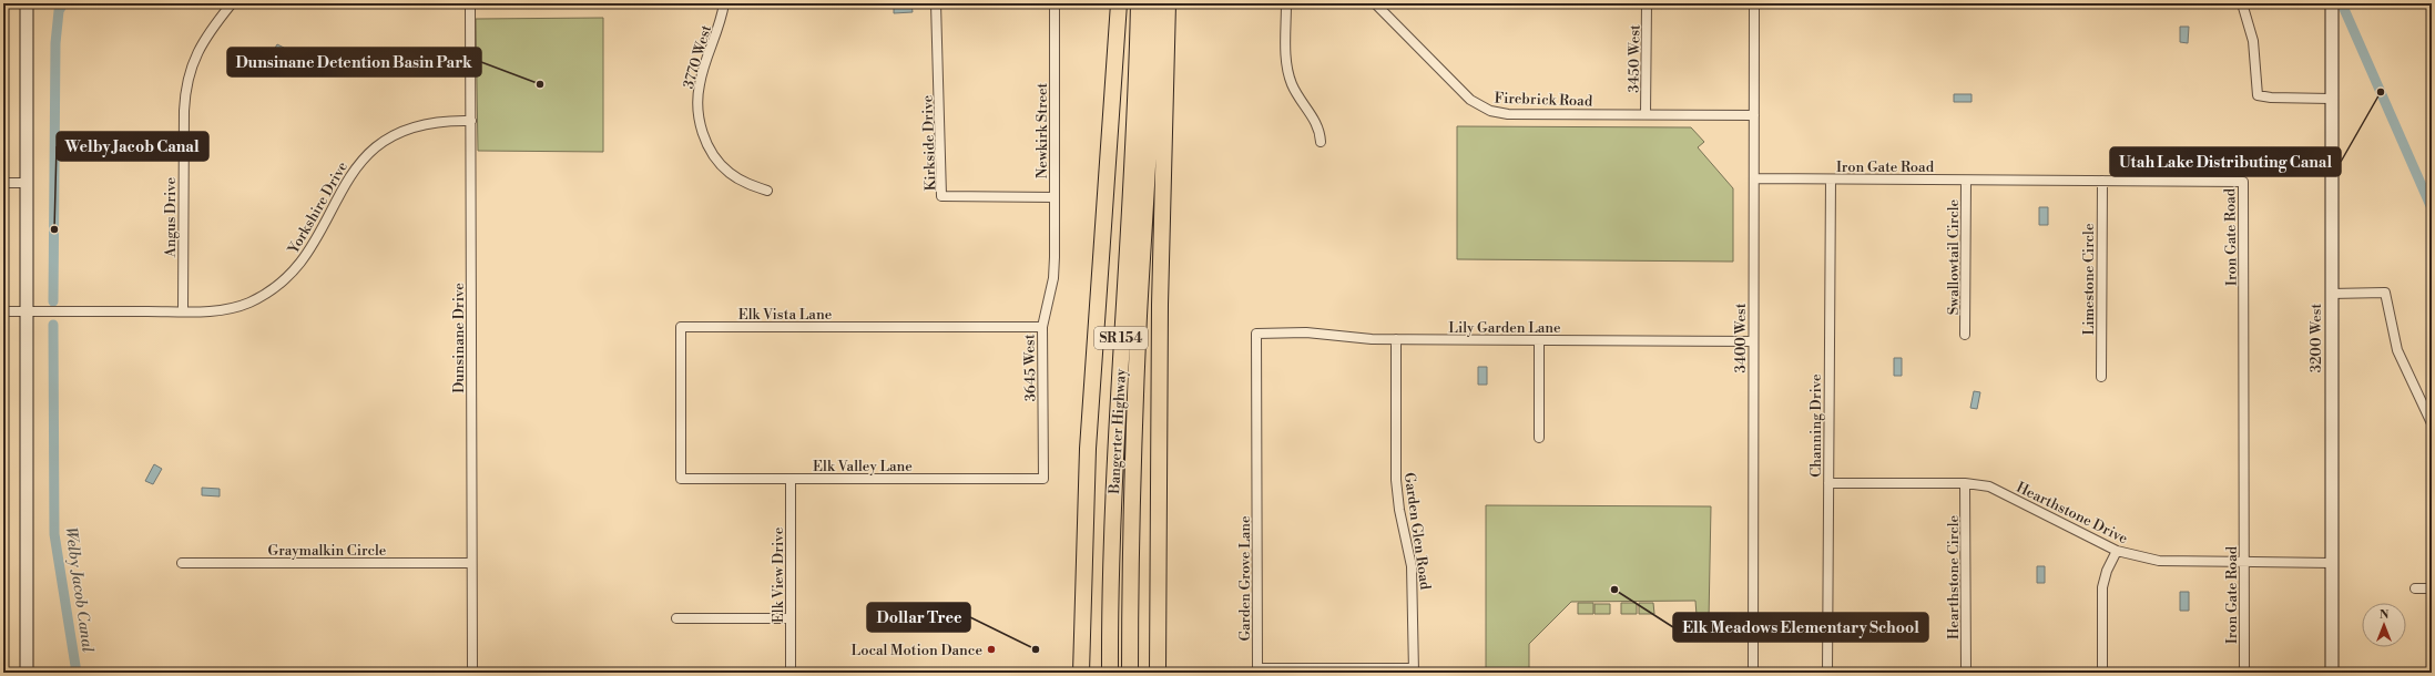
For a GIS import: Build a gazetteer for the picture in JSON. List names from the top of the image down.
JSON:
{
  "streets": {
    "highway": ["SR 154", "Bangerter Highway"],
    "street": [
      "3770 West",
      "3450 West",
      "Firebrick Road",
      "Newkirk Street",
      "Kirkside Drive",
      "Iron Gate Road",
      "Yorkshire Drive",
      "Angus Drive",
      "Swallowtail Circle",
      "Limestone Circle",
      "Elk Vista Lane",
      "Lily Garden Lane",
      "Dunsinane Drive",
      "3400 West",
      "3200 West",
      "3645 West",
      "Channing Drive",
      "Elk Valley Lane",
      "Hearthstone Drive",
      "Garden Glen Road",
      "Graymalkin Circle",
      "Elk View Drive",
      "Hearthstone Circle",
      "Garden Grove Lane"
    ]
  },
  "crossings": [
    ["3450 West", "Firebrick Road"],
    ["Firebrick Road", "3400 West"],
    ["Newkirk Street", "Kirkside Drive"],
    ["Newkirk Street", "3645 West"],
    ["Iron Gate Road", "Swallowtail Circle"],
    ["Iron Gate Road", "Limestone Circle"],
    ["Iron Gate Road", "3400 West"],
    ["Iron Gate Road", "Channing Drive"],
    ["Iron Gate Road", "Hearthstone Drive"],
    ["Yorkshire Drive", "Angus Drive"],
    ["Yorkshire Drive", "Dunsinane Drive"],
    ["Elk Vista Lane", "3645 West"],
    ["Elk Vista Lane", "Elk Valley Lane"],
    ["Lily Garden Lane", "3400 West"],
    ["Lily Garden Lane", "Garden Glen Road"],
    ["Lily Garden Lane", "Garden Grove Lane"],
    ["Dunsinane Drive", "Graymalkin Circle"],
    ["3200 West", "Hearthstone Drive"],
    ["3645 West", "Elk Valley Lane"],
    ["Channing Drive", "Hearthstone Drive"],
    ["Elk Valley Lane", "Elk View Drive"],
    ["Hearthstone Drive", "Hearthstone Circle"],
    ["Garden Glen Road", "Garden Grove Lane"]
  ],
  "water": ["Welby Jacob Canal"],
  "places": [
    "Dunsinane Detention Basin Park",
    "Utah Lake Distributing Canal",
    "Welby Jacob Canal",
    "Elk Meadows Elementary School",
    "Local Motion Dance",
    "Dollar Tree"
  ],
  "north": "top"
}
